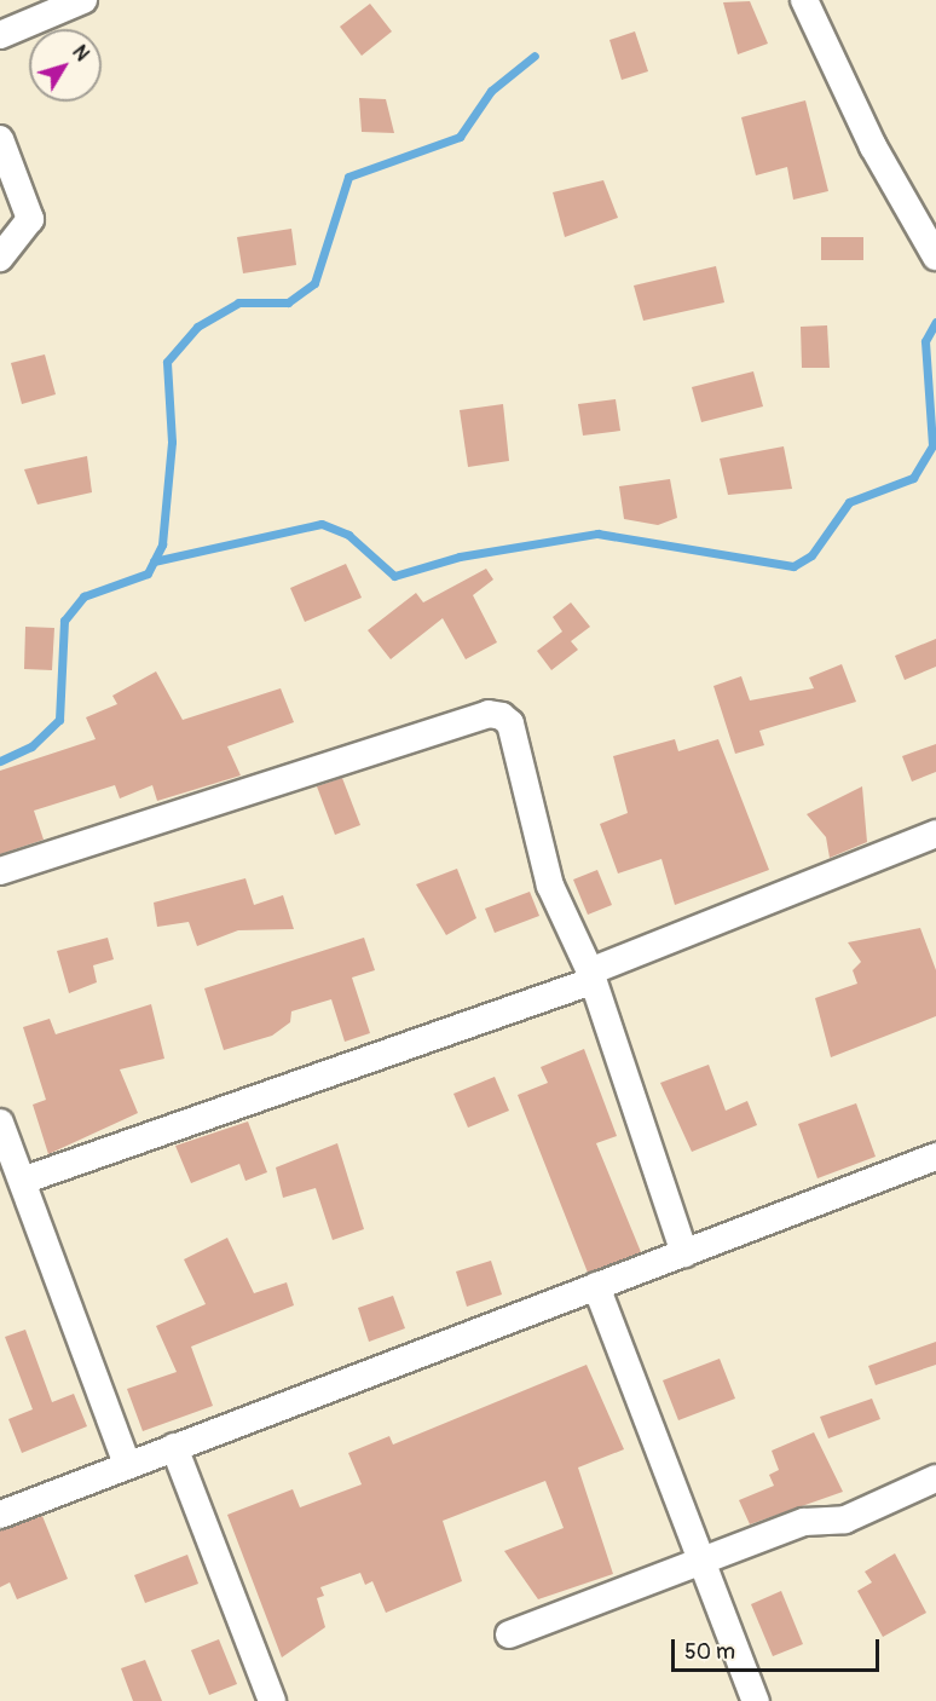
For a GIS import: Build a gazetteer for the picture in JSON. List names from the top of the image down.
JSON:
{
  "scale_bar": "50 m",
  "north": "top right"
}
